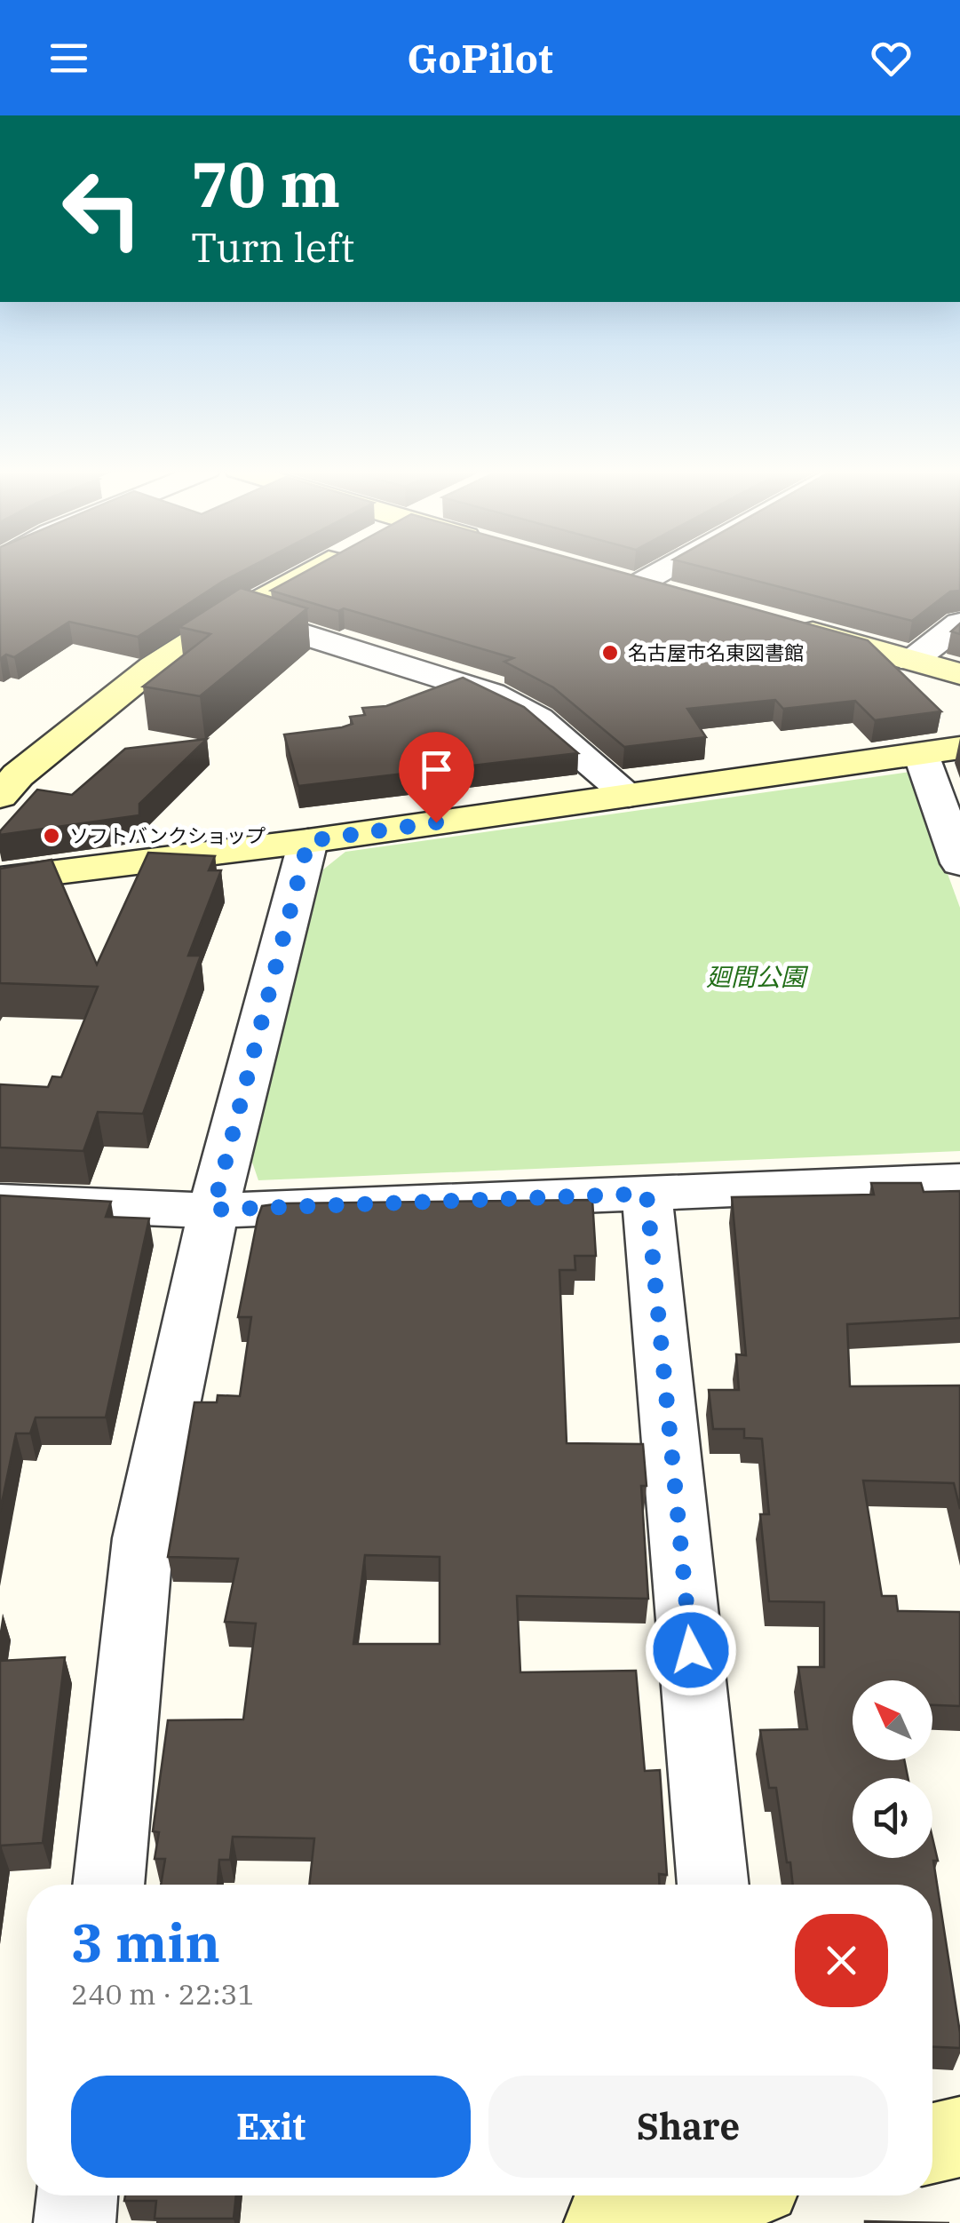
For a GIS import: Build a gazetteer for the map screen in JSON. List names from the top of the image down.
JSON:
{
  "parks": ["廻間公園"],
  "places": ["名古屋市名東図書館", "ソフトバンクショップ"],
  "north": "top left",
  "page": {
    "header": "GoPilot",
    "turn": ["70 m", "Turn left"],
    "heading": ["3 min", "240 m · 22:31"],
    "buttons": ["Exit", "Share"]
  }
}
